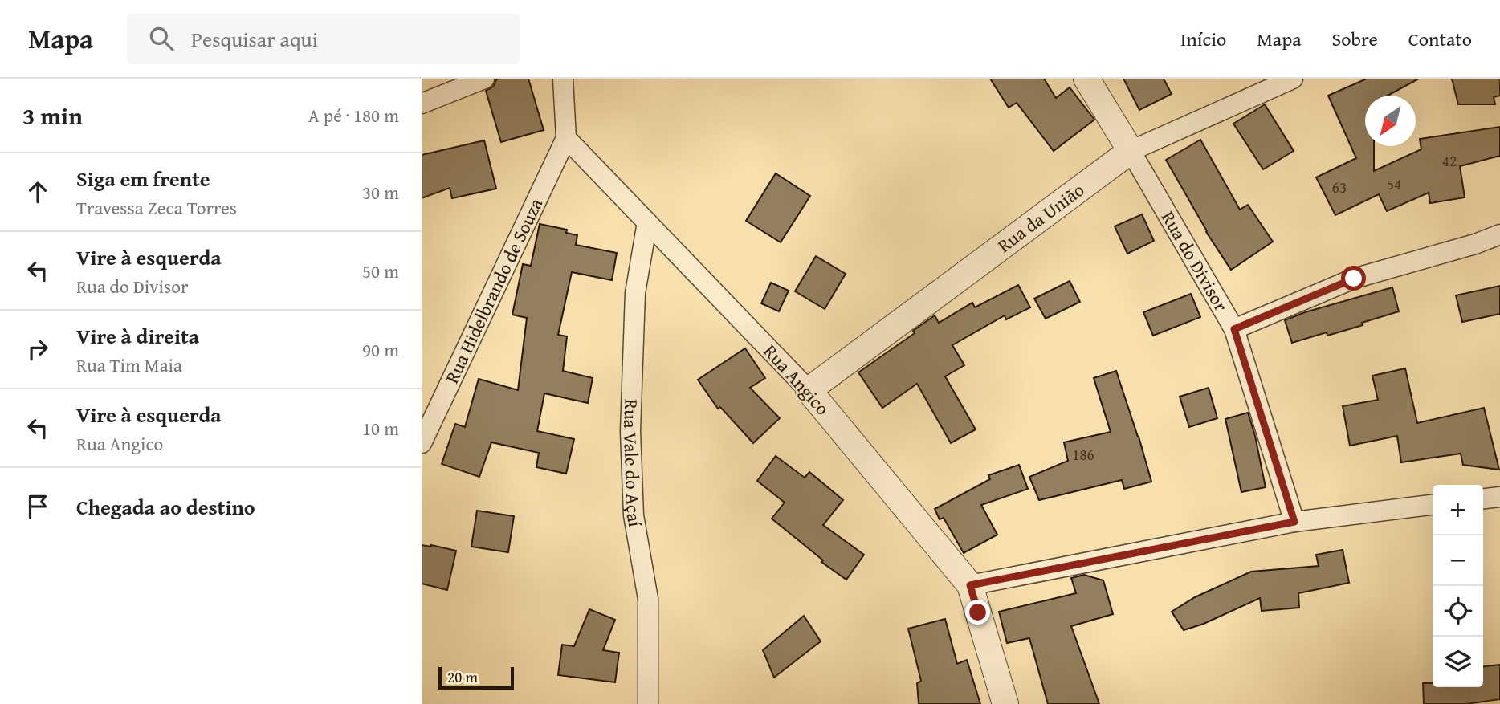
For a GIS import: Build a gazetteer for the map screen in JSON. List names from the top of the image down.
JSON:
{
  "streets": {
    "street": [
      "Rua da União",
      "Rua do Divisor",
      "Rua Hidelbrando de Souza",
      "Rua Angico",
      "Rua Vale do Açaí"
    ]
  },
  "crossings": [
    ["Rua da União", "Rua do Divisor"],
    ["Rua da União", "Rua Angico"],
    ["Rua Hidelbrando de Souza", "Rua Angico"],
    ["Rua Angico", "Rua Vale do Açaí"]
  ],
  "house_numbers": [
    "42",
    "54",
    "63",
    "186"
  ],
  "scale_bar": "20 m",
  "north": "bottom left",
  "page": {
    "header": "Mapa",
    "search": "Pesquisar aqui",
    "nav": [
      "Início",
      "Mapa",
      "Sobre",
      "Contato"
    ],
    "heading": ["3 min", "A pé · 180 m"],
    "list": [
      ["Siga em frente", "Travessa Zeca Torres", "30 m"],
      ["Vire à esquerda", "Rua do Divisor", "50 m"],
      ["Vire à direita", "Rua Tim Maia", "90 m"],
      ["Vire à esquerda", "Rua Angico", "10 m"],
      "Chegada ao destino"
    ],
    "map_buttons": ["+", "−"],
    "scale": "20 m"
  }
}
